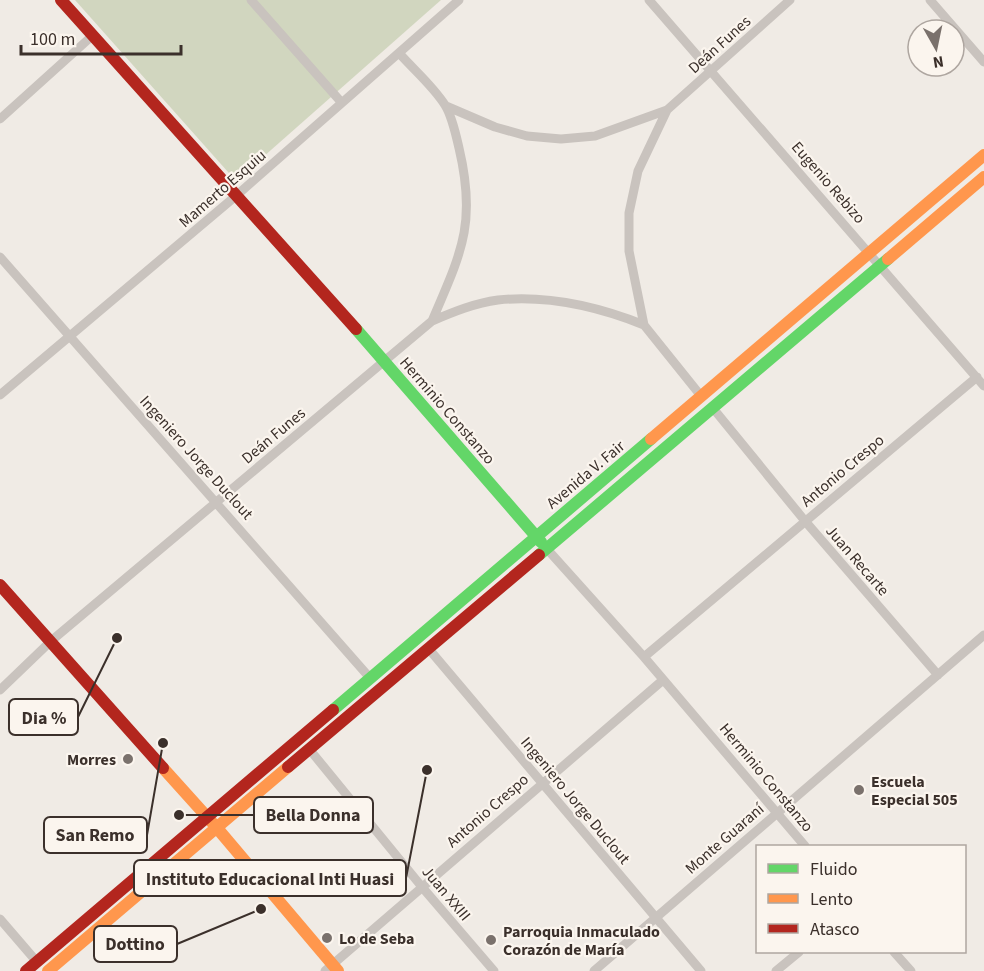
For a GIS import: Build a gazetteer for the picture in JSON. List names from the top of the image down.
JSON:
{
  "streets": {
    "main road": ["Herminio Constanzo", "Avenida V. Fair"],
    "street": [
      "Deán Funes",
      "Eugenio Rebizo",
      "Mamerto Esquiu",
      "Ingeniero Jorge Duclout",
      "Antonio Crespo",
      "Juan Recarte",
      "Monte Guaraní",
      "Juan XXIII"
    ]
  },
  "crossings": [
    ["Deán Funes", "Eugenio Rebizo"],
    ["Deán Funes", "Herminio Constanzo"],
    ["Deán Funes", "Ingeniero Jorge Duclout"],
    ["Eugenio Rebizo", "Antonio Crespo"],
    ["Eugenio Rebizo", "Avenida V. Fair"],
    ["Mamerto Esquiu", "Herminio Constanzo"],
    ["Mamerto Esquiu", "Ingeniero Jorge Duclout"],
    ["Herminio Constanzo", "Antonio Crespo"],
    ["Herminio Constanzo", "Avenida V. Fair"],
    ["Herminio Constanzo", "Monte Guaraní"],
    ["Ingeniero Jorge Duclout", "Antonio Crespo"],
    ["Ingeniero Jorge Duclout", "Avenida V. Fair"],
    ["Ingeniero Jorge Duclout", "Monte Guaraní"],
    ["Antonio Crespo", "Juan Recarte"],
    ["Antonio Crespo", "Juan XXIII"],
    ["Avenida V. Fair", "Juan Recarte"],
    ["Avenida V. Fair", "Juan XXIII"],
    ["Juan Recarte", "Monte Guaraní"]
  ],
  "places": [
    "Dia %",
    "San Remo",
    "Morres",
    "Instituto Educacional Inti Huasi",
    "Escuela Especial 505",
    "Bella Donna",
    "Dottino",
    "Lo de Seba",
    "Parroquia Inmaculado Corazón de María"
  ],
  "legend": ["Fluido", "Lento", "Atasco"],
  "scale_bar": "100 m",
  "north": "bottom"
}
